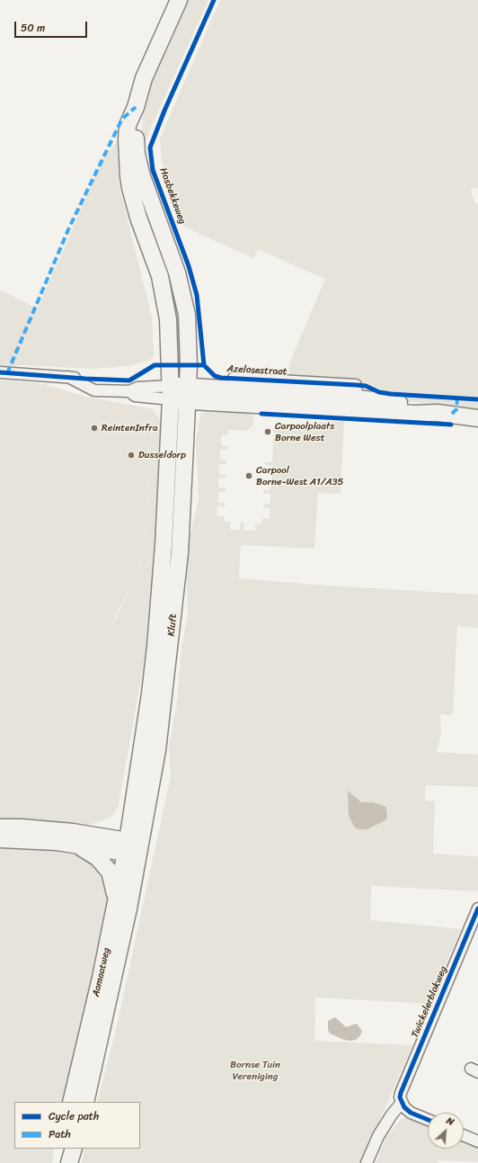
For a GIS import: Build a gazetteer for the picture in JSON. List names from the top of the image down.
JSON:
{
  "streets": {
    "main road": ["Kluft", "Aamaatweg"],
    "street": ["Azelosestraat", "Twickelerblokweg"],
    "cycle path": ["Hosbekkeweg"]
  },
  "crossings": [
    ["Kluft", "Aamaatweg"]
  ],
  "parks": ["Bornse Tuin Vereniging"],
  "places": [
    "ReintenInfra",
    "Carpoolplaats Borne West",
    "Dusseldorp",
    "Carpool Borne-West A1/A35"
  ],
  "legend": ["Cycle path", "Path"],
  "scale_bar": "50 m",
  "north": "top right"
}
